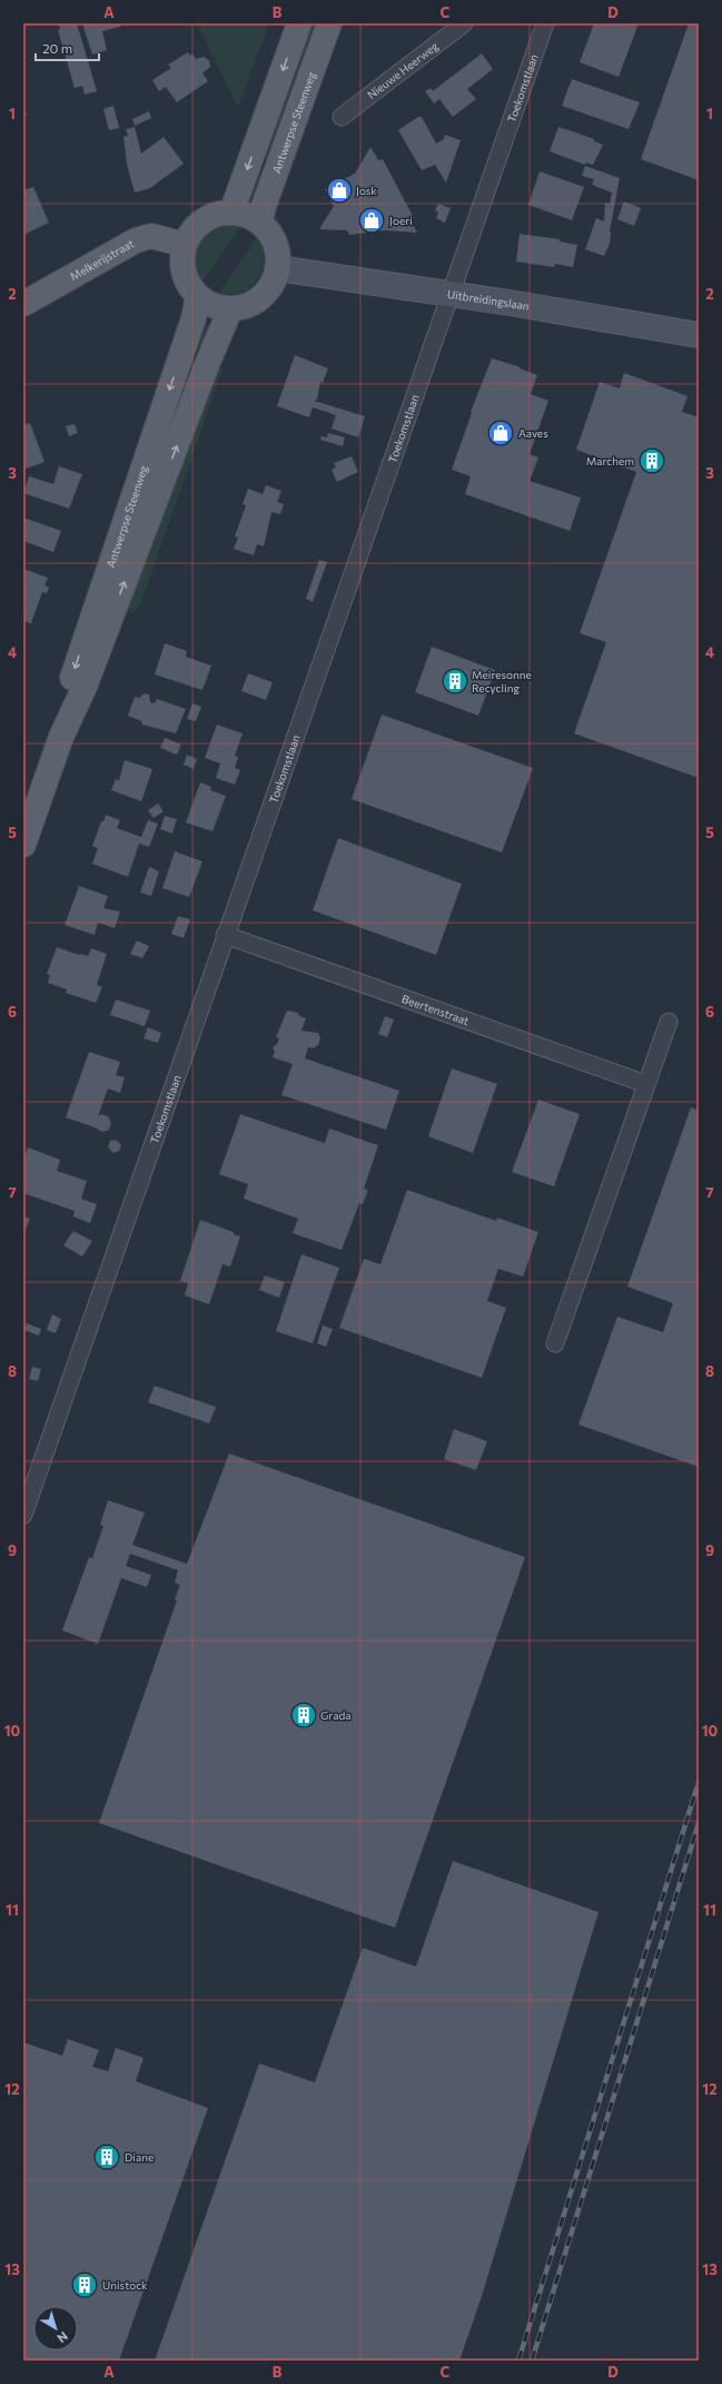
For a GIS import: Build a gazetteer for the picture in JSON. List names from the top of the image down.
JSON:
{
  "streets": {
    "main road": ["Antwerpse Steenweg", "Melkerijstraat"],
    "street": [
      "Nieuwe Heerweg",
      "Toekomstlaan",
      "Uitbreidingslaan",
      "Beertenstraat"
    ]
  },
  "crossings": [
    ["Toekomstlaan", "Uitbreidingslaan"],
    ["Toekomstlaan", "Beertenstraat"],
    ["Antwerpse Steenweg", "Melkerijstraat"],
    ["Antwerpse Steenweg", "Uitbreidingslaan"],
    ["Melkerijstraat", "Uitbreidingslaan"]
  ],
  "places": {
    "shop": ["Josk", "Joeri", "Aaves"],
    "building": [
      "Marchem",
      "Meiresonne Recycling",
      "Grada",
      "Diane",
      "Unistock"
    ]
  },
  "scale_bar": "20 m",
  "north": "bottom right",
  "grid": {
    "columns": [
      "A",
      "B",
      "C",
      "D"
    ],
    "rows": [
      "1",
      "2",
      "3",
      "4",
      "5",
      "6",
      "7",
      "8",
      "9",
      "10",
      "11",
      "12",
      "13"
    ]
  }
}
